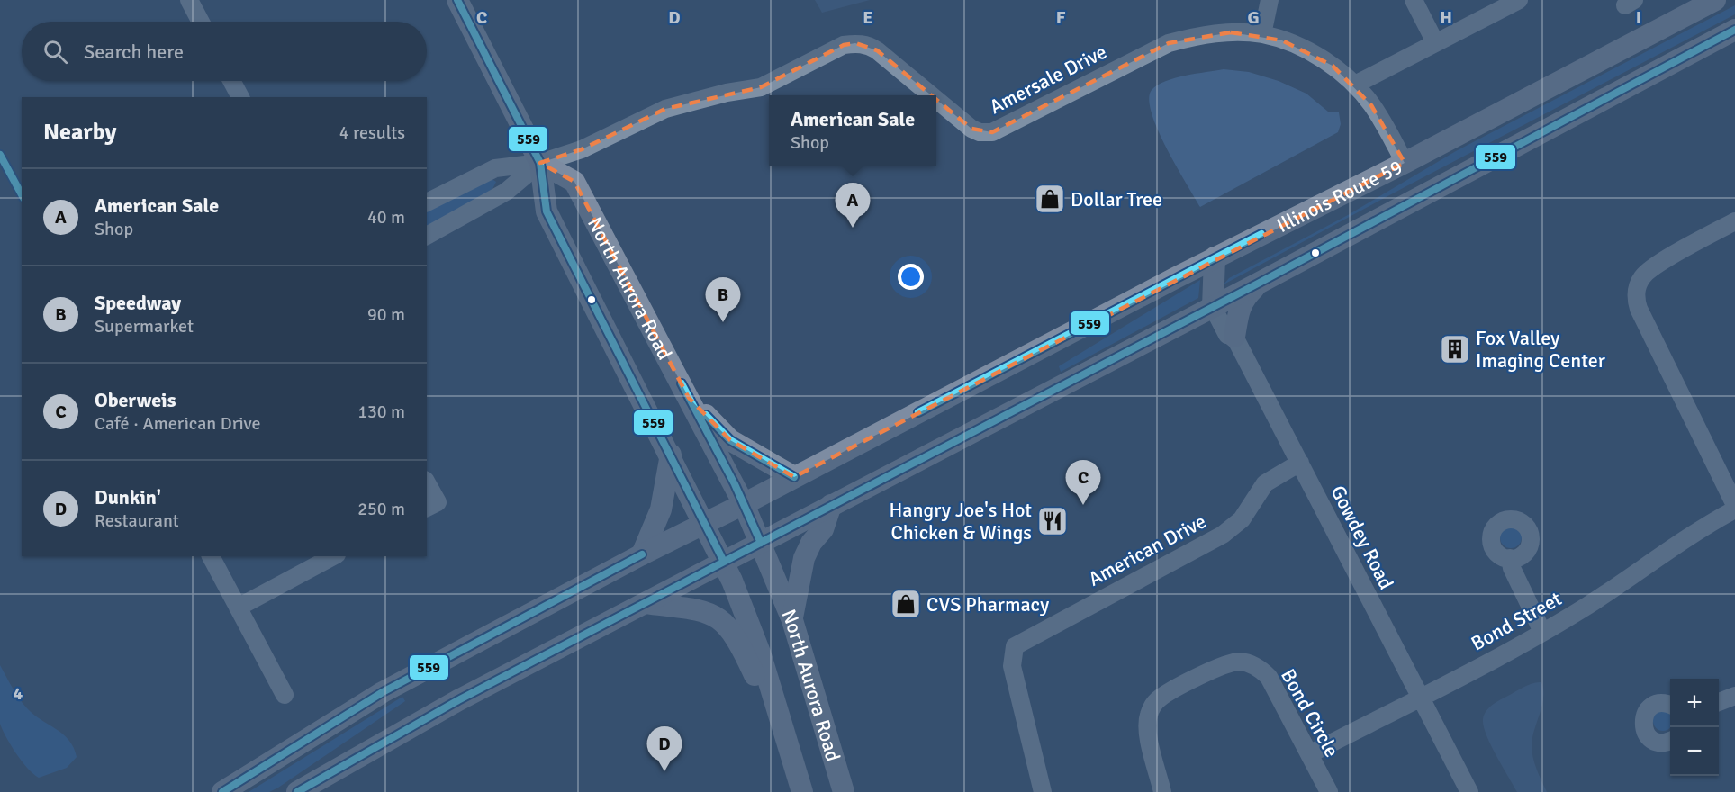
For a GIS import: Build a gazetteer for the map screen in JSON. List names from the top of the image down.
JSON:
{
  "streets": {
    "main road": ["Illinois Route 59", "North Aurora Road"],
    "street": [
      "Amersale Drive",
      "Gowdey Road",
      "American Drive",
      "Bond Street",
      "Bond Circle"
    ]
  },
  "crossings": [
    ["Amersale Drive", "Illinois Route 59"],
    ["Amersale Drive", "North Aurora Road"],
    ["Illinois Route 59", "North Aurora Road"],
    ["Illinois Route 59", "Gowdey Road"],
    ["Gowdey Road", "American Drive"],
    ["Gowdey Road", "Bond Street"],
    ["Bond Street", "Bond Circle"]
  ],
  "places": {
    "shop": ["Dollar Tree", "CVS Pharmacy"],
    "building": ["Fox Valley Imaging Center"],
    "restaurant": ["Hangry Joe's Hot Chicken & Wings"]
  },
  "lines": ["transit line 559"],
  "page": {
    "search": "Search here",
    "popup": ["American Sale", "Shop"],
    "heading": ["Nearby", "4 results"],
    "list": [
      {
        "mark": "A",
        "name": "American Sale",
        "note": "Shop",
        "value": "40 m"
      },
      {
        "mark": "B",
        "name": "Speedway",
        "note": "Supermarket",
        "value": "90 m"
      },
      {
        "mark": "C",
        "name": "Oberweis",
        "note": "Café · American Drive",
        "value": "130 m"
      },
      {
        "mark": "D",
        "name": "Dunkin'",
        "note": "Restaurant",
        "value": "250 m"
      }
    ],
    "pins": [
      "A",
      "B",
      "C",
      "D"
    ],
    "map_buttons": ["+", "−"]
  },
  "grid": {
    "columns": [
      "C",
      "D",
      "E",
      "F",
      "G",
      "H",
      "I"
    ],
    "rows": ["4"]
  }
}
